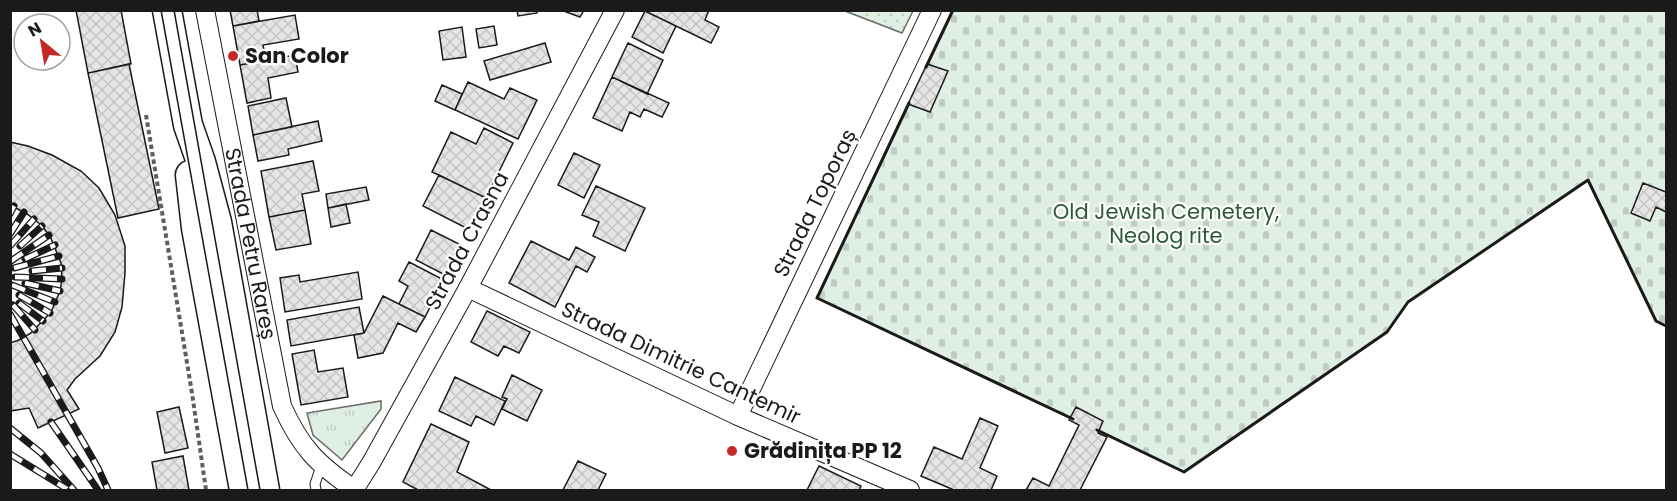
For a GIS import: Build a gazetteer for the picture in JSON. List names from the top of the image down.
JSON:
{
  "streets": {
    "main road": ["Strada Petru Rareș"],
    "street": ["Strada Toporaș", "Strada Crasna", "Strada Dimitrie Cantemir"]
  },
  "crossings": [
    ["Strada Toporaș", "Strada Dimitrie Cantemir"],
    ["Strada Crasna", "Strada Petru Rareș"],
    ["Strada Crasna", "Strada Dimitrie Cantemir"]
  ],
  "parks": ["Old Jewish Cemetery, Neolog rite"],
  "places": ["San Color", "Grădinița PP 12"],
  "north": "top left"
}
